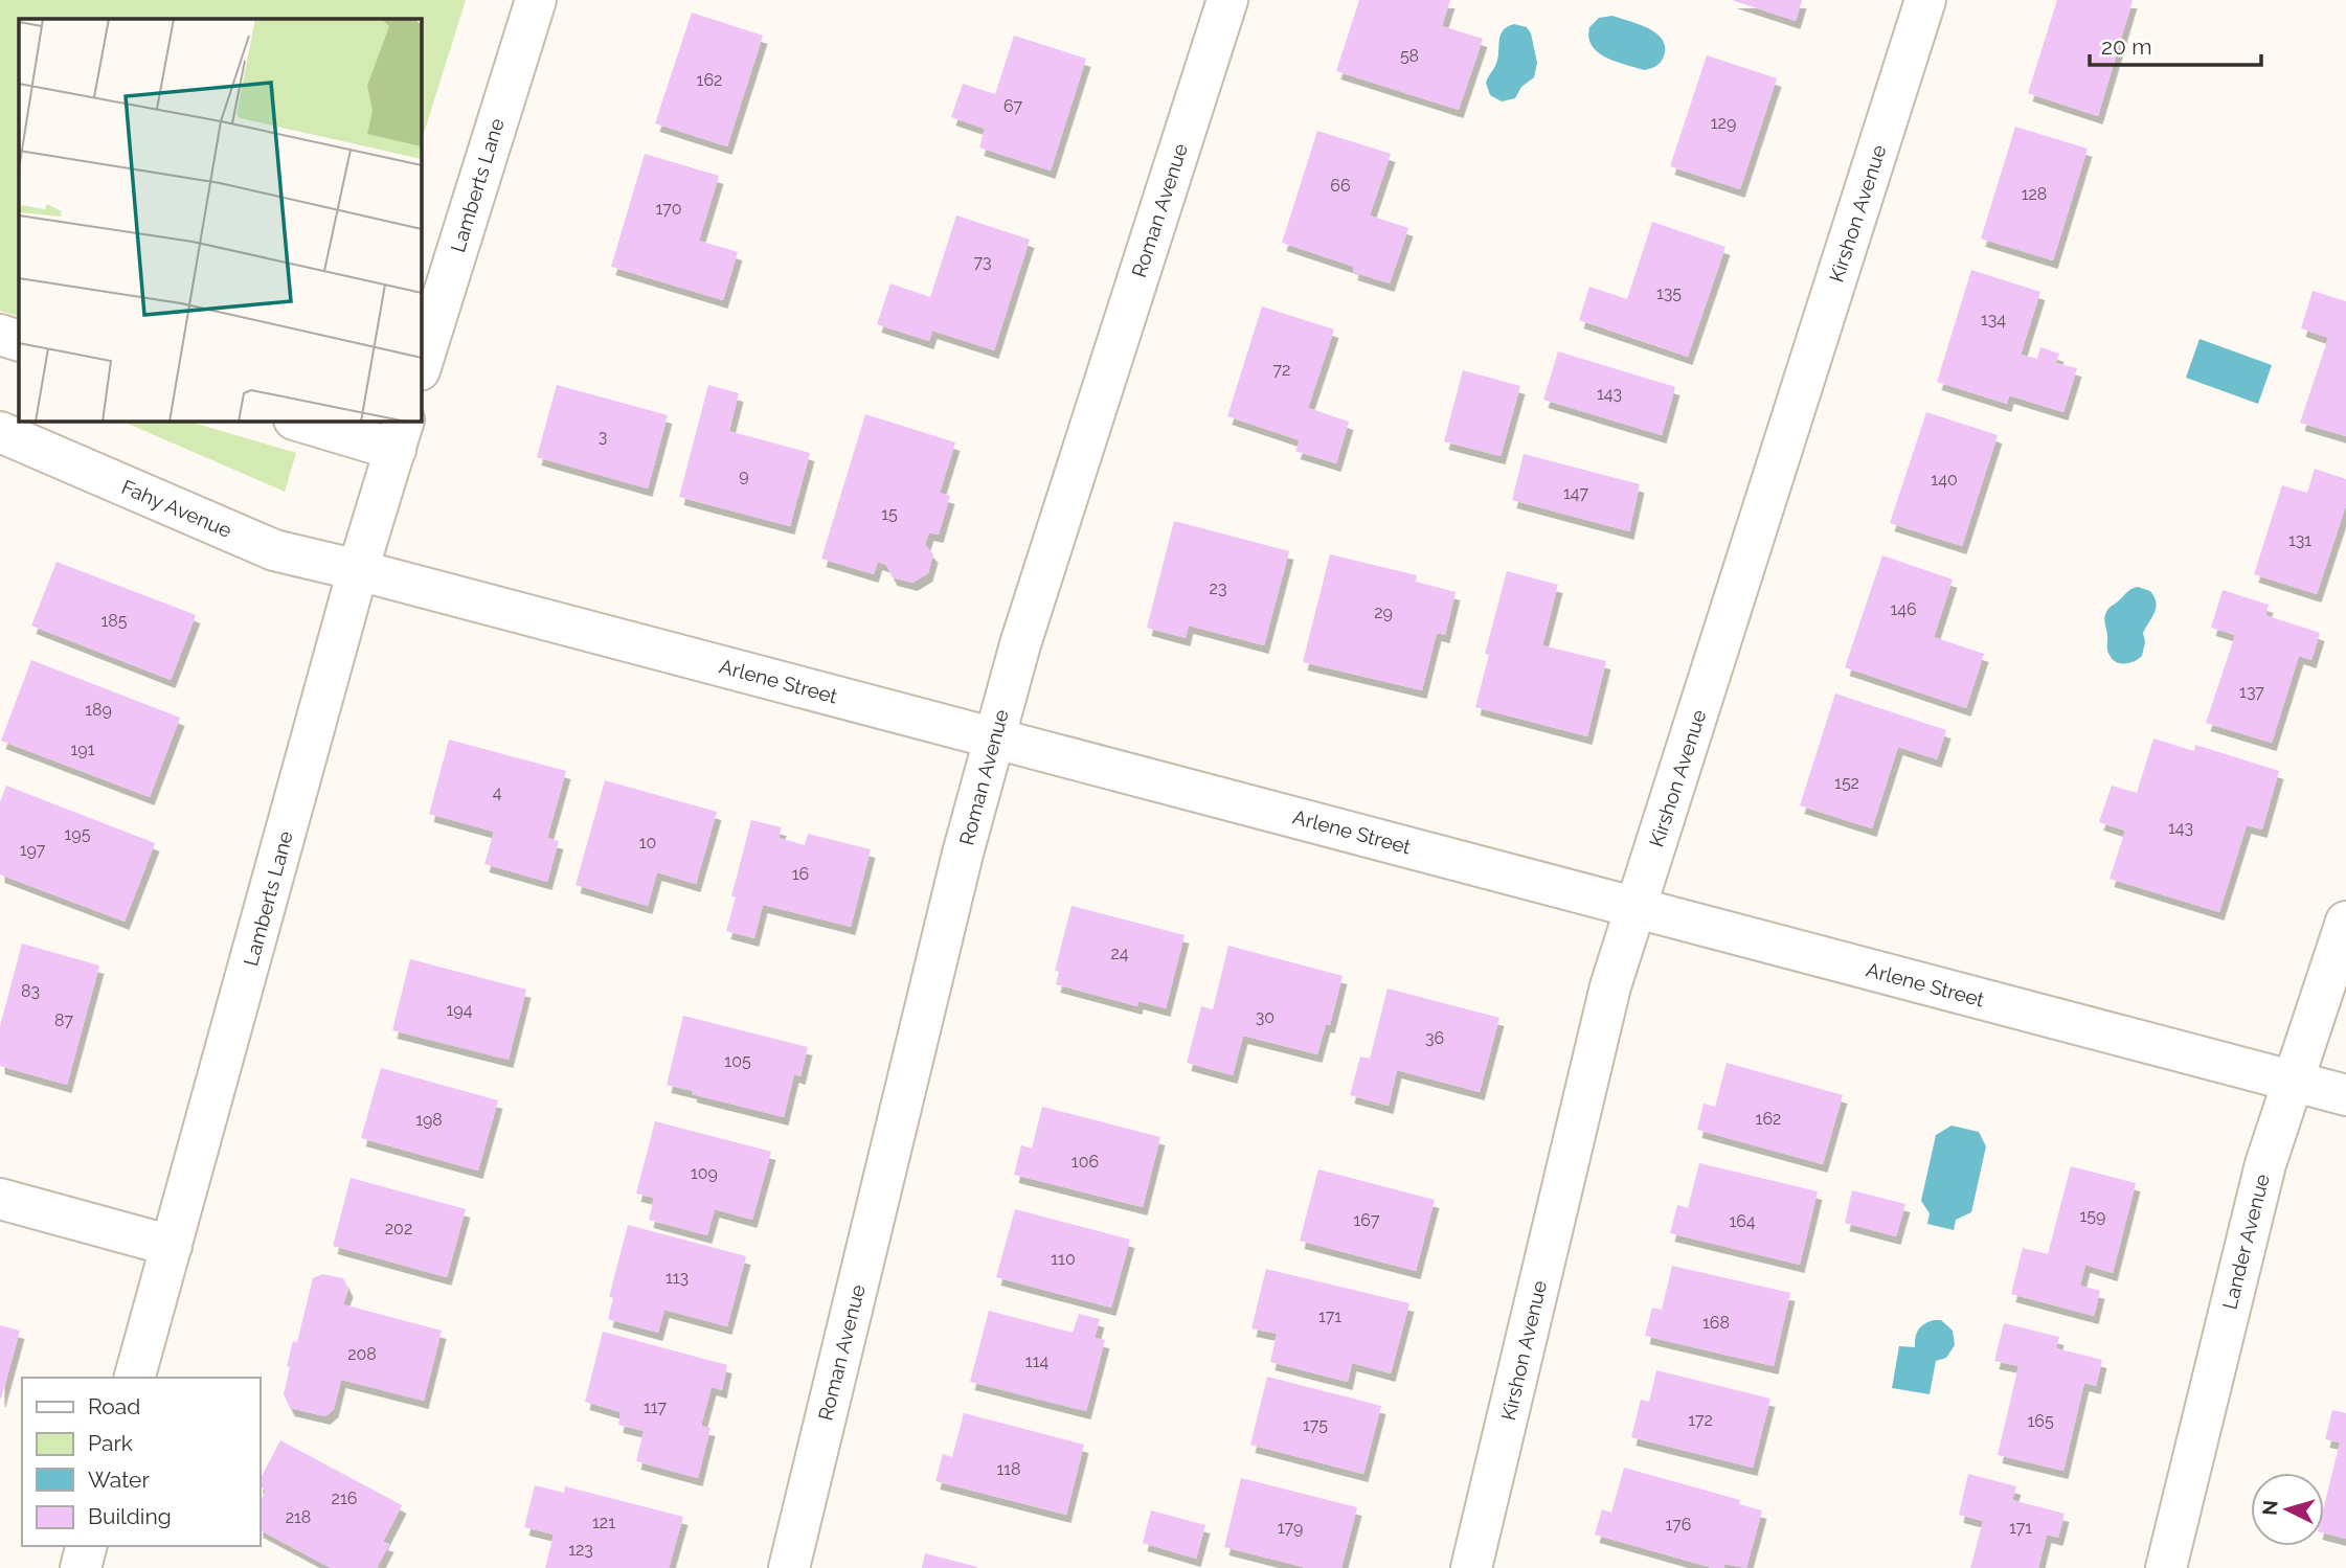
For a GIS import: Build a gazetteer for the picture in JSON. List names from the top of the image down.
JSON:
{
  "streets": {
    "street": [
      "Lamberts Lane",
      "Roman Avenue",
      "Kirshon Avenue",
      "Fahy Avenue",
      "Arlene Street",
      "Lander Avenue"
    ]
  },
  "crossings": [
    ["Lamberts Lane", "Fahy Avenue"],
    ["Lamberts Lane", "Arlene Street"],
    ["Roman Avenue", "Arlene Street"],
    ["Kirshon Avenue", "Arlene Street"],
    ["Fahy Avenue", "Arlene Street"],
    ["Arlene Street", "Lander Avenue"]
  ],
  "house_numbers": [
    "58",
    "162",
    "67",
    "129",
    "66",
    "128",
    "170",
    "73",
    "135",
    "134",
    "72",
    "143",
    "3",
    "9",
    "140",
    "147",
    "15",
    "131",
    "23",
    "146",
    "29",
    "185",
    "137",
    "189",
    "191",
    "152",
    "4",
    "143",
    "195",
    "10",
    "197",
    "16",
    "24",
    "83",
    "194",
    "30",
    "87",
    "36",
    "105",
    "162",
    "198",
    "106",
    "109",
    "159",
    "167",
    "164",
    "202",
    "110",
    "113",
    "171",
    "168",
    "208",
    "114",
    "117",
    "172",
    "165",
    "175",
    "118",
    "216",
    "218",
    "121",
    "176",
    "179",
    "171",
    "123"
  ],
  "legend": [
    "Road",
    "Park",
    "Water",
    "Building"
  ],
  "scale_bar": "20 m",
  "north": "left"
}
